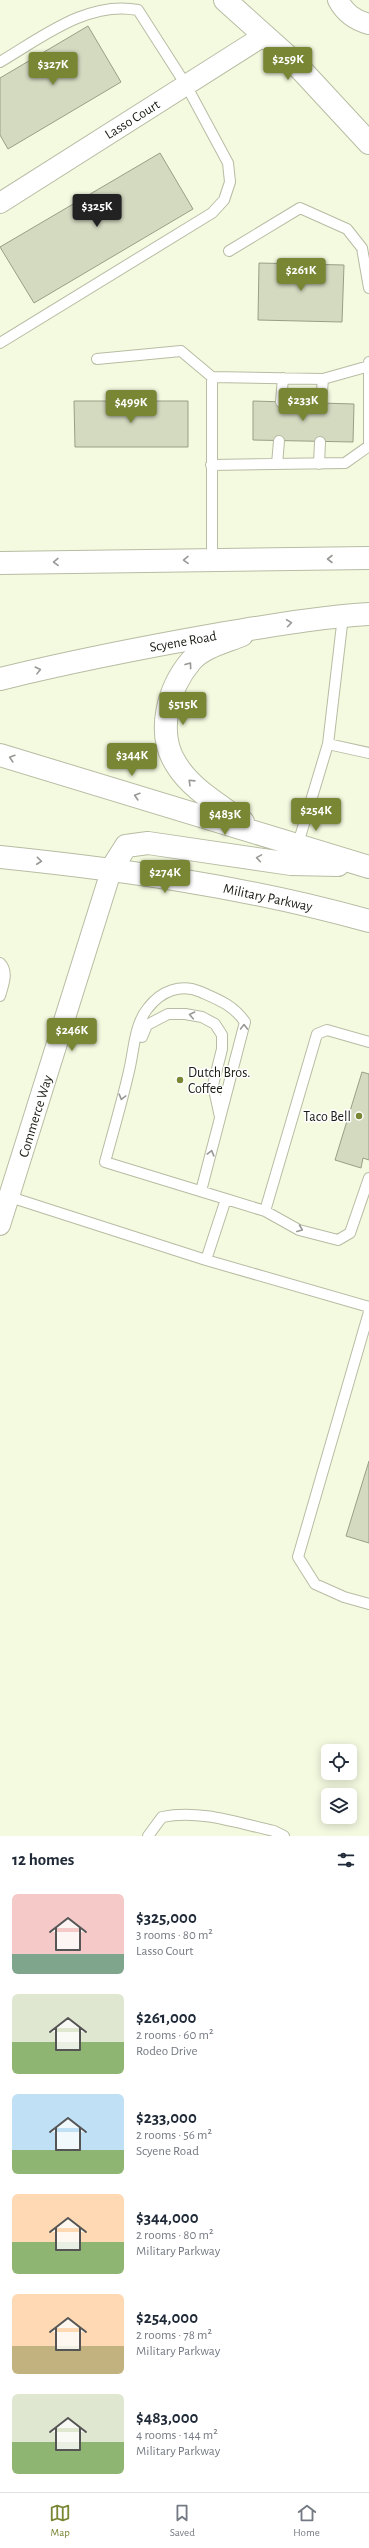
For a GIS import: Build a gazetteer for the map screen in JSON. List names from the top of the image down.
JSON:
{
  "streets": {
    "main road": ["Scyene Road", "Military Parkway"],
    "street": ["Lasso Court", "Commerce Way"]
  },
  "crossings": [
    ["Military Parkway", "Commerce Way"]
  ],
  "places": ["Dutch Bros. Coffee", "Taco Bell"],
  "page": {
    "price": [
      "$259K",
      "$327K",
      "$325K",
      "$261K",
      "$233K",
      "$499K",
      "$515K",
      "$344K",
      "$254K",
      "$483K",
      "$274K",
      "$246K"
    ],
    "heading": "12 homes",
    "list": [
      {
        "name": "$325,000",
        "note": "3 rooms · 80 m² · Lasso Court"
      },
      {
        "name": "$261,000",
        "note": "2 rooms · 60 m² · Rodeo Drive"
      },
      {
        "name": "$233,000",
        "note": "2 rooms · 56 m² · Scyene Road"
      },
      {
        "name": "$344,000",
        "note": "2 rooms · 80 m² · Military Parkway"
      },
      {
        "name": "$254,000",
        "note": "2 rooms · 78 m² · Military Parkway"
      },
      {
        "name": "$483,000",
        "note": "4 rooms · 144 m² · Military Parkway"
      }
    ],
    "tabs": ["Map", "Saved", "Home"]
  }
}
